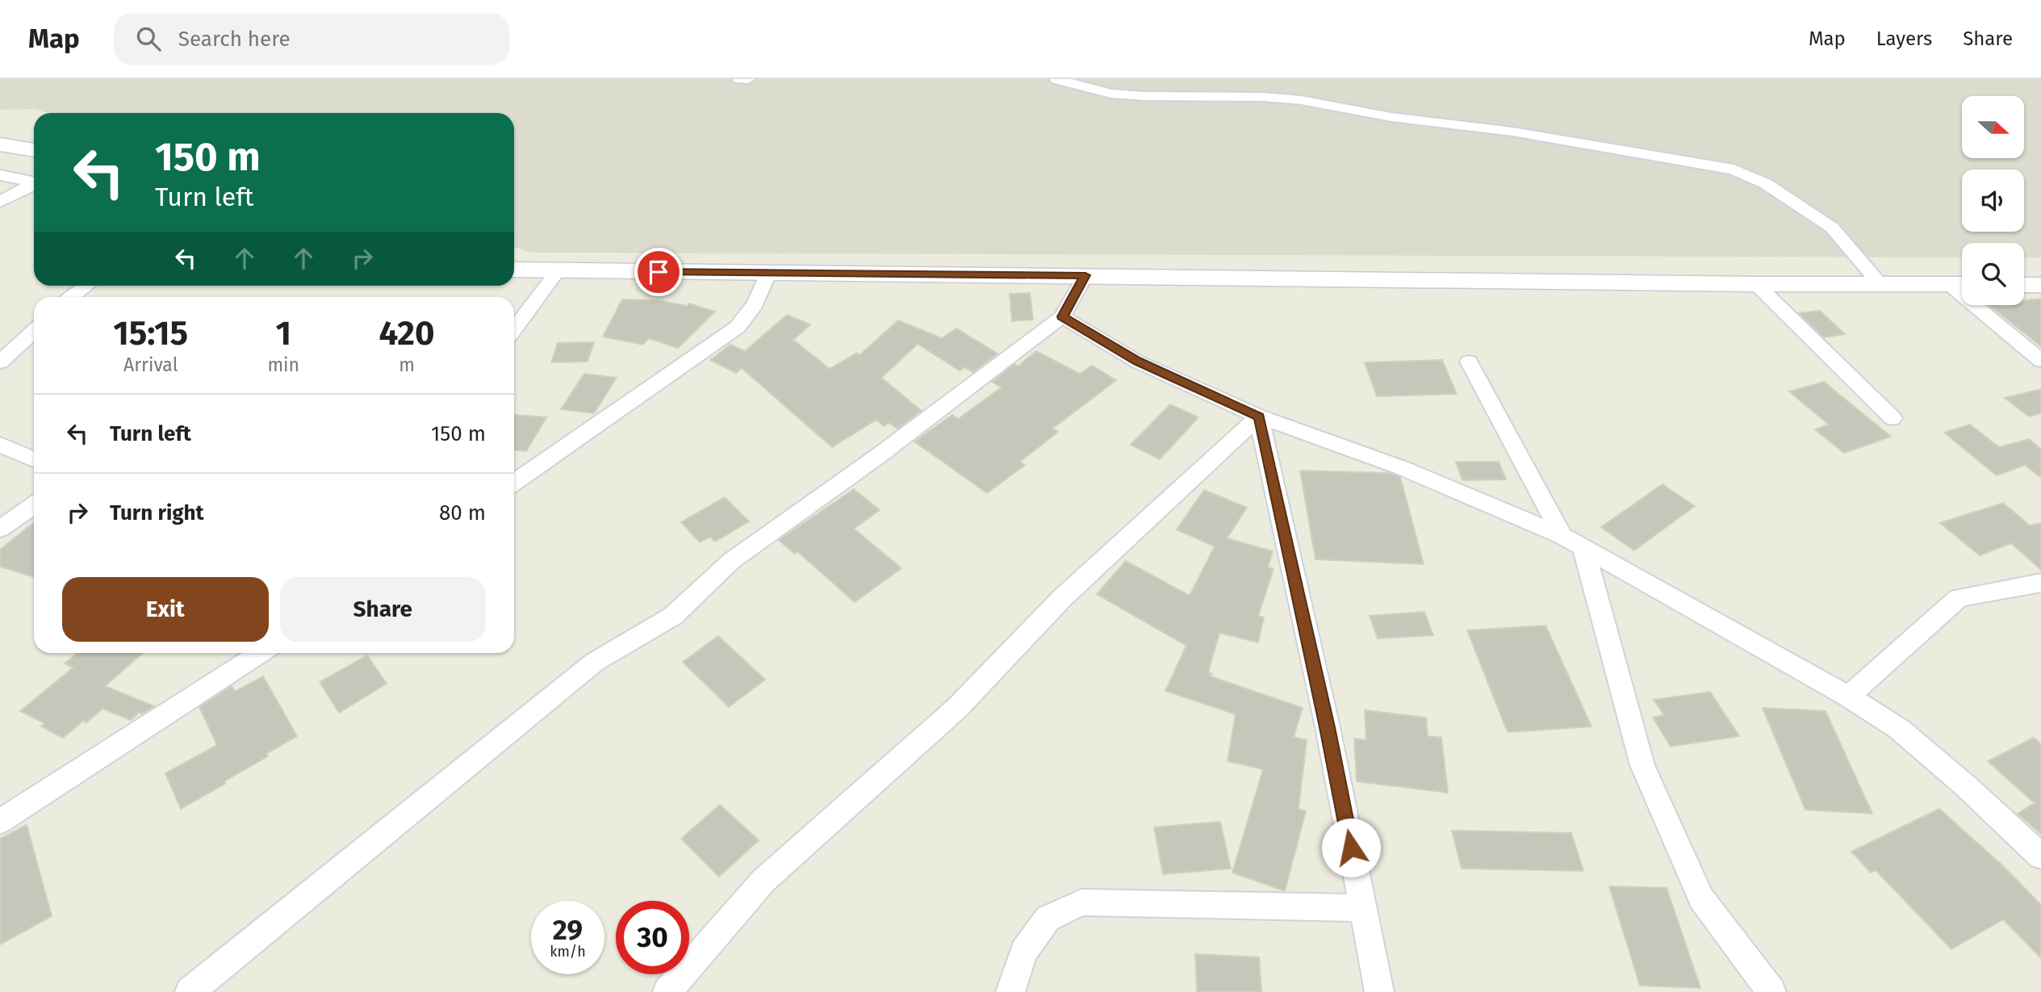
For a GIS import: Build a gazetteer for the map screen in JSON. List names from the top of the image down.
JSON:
{
  "north": "right",
  "page": {
    "header": "Map",
    "search": "Search here",
    "nav": ["Map", "Layers", "Share"],
    "turn": ["150 m", "Turn left"],
    "eta": [
      "15:15",
      "Arrival",
      "1",
      "min",
      "420",
      "m"
    ],
    "list": [
      {
        "name": "Turn left",
        "value": "150 m"
      },
      {
        "name": "Turn right",
        "value": "80 m"
      }
    ],
    "buttons": ["Exit", "Share"],
    "speed": "29 km/h",
    "limit": "30"
  }
}
